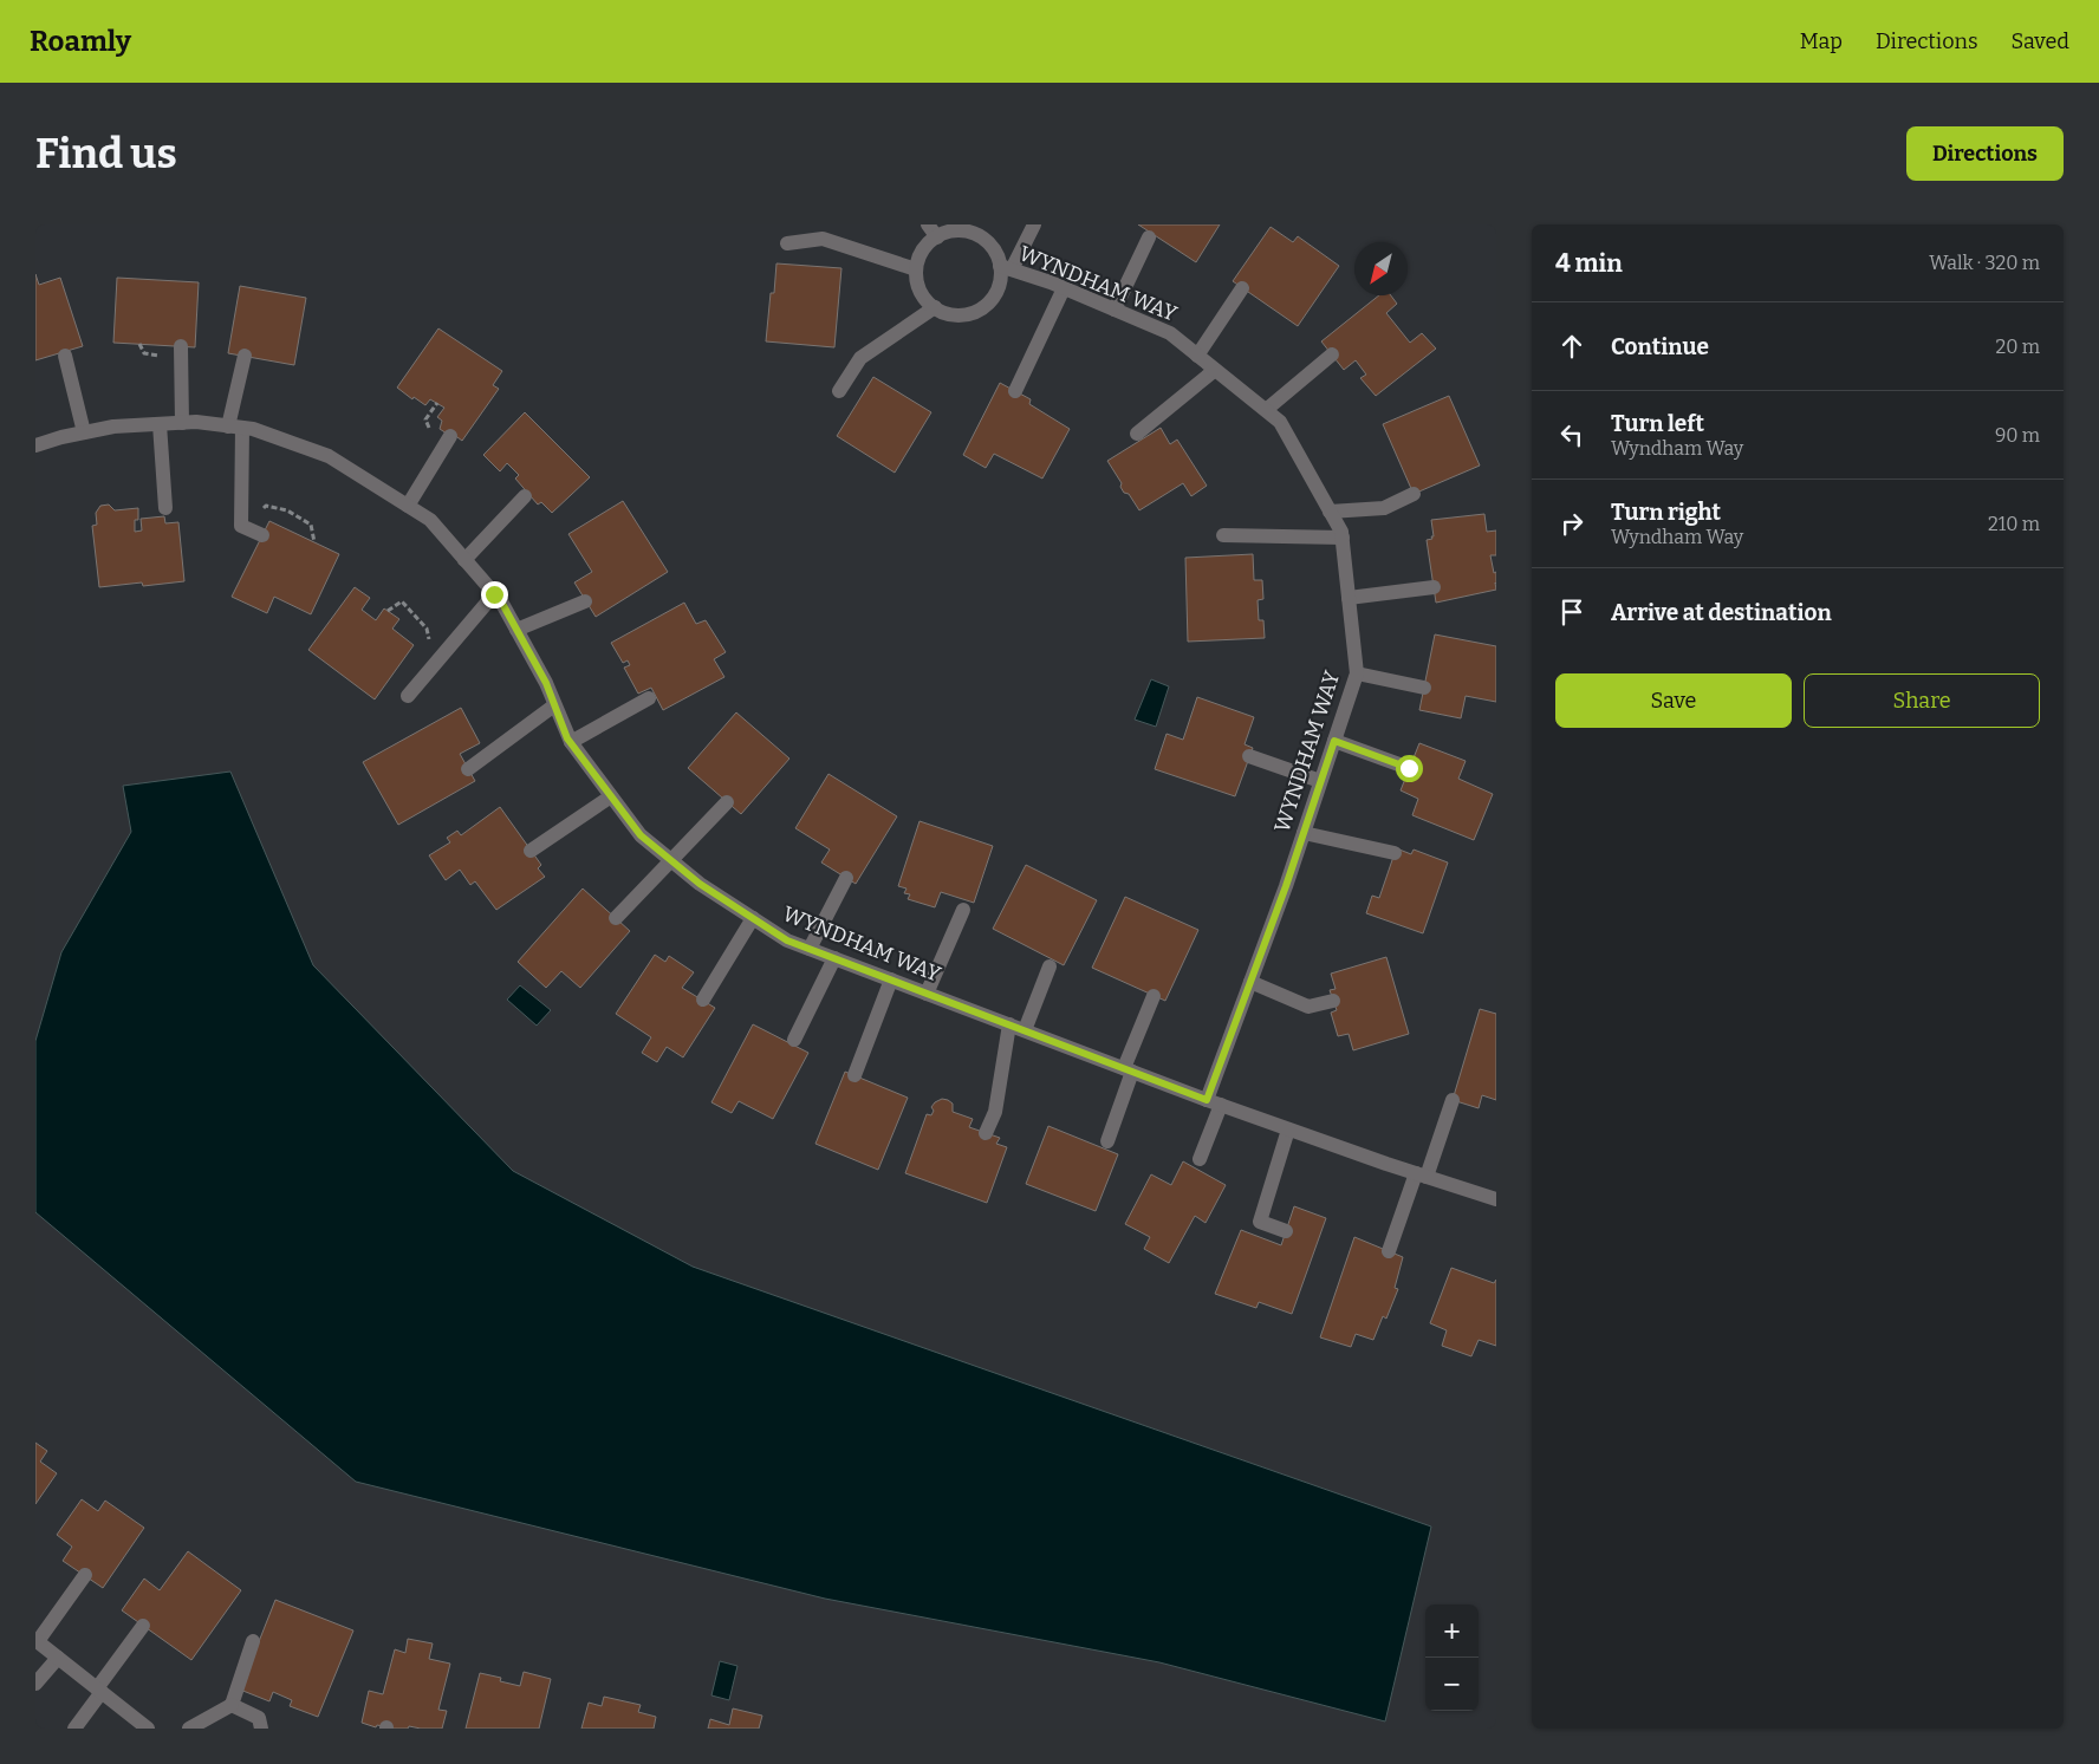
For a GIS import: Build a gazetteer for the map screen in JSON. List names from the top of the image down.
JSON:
{
  "streets": {
    "street": ["WYNDHAM WAY"]
  },
  "north": "bottom left",
  "page": {
    "header": "Roamly",
    "nav": ["Map", "Directions", "Saved"],
    "buttons": [
      "Directions",
      ["Save", "Share"]
    ],
    "title": "Find us",
    "heading": ["4 min", "Walk · 320 m"],
    "list": [
      ["Continue", "20 m"],
      ["Turn left", "Wyndham Way", "90 m"],
      ["Turn right", "Wyndham Way", "210 m"],
      "Arrive at destination"
    ],
    "map_buttons": ["+", "−"]
  }
}
